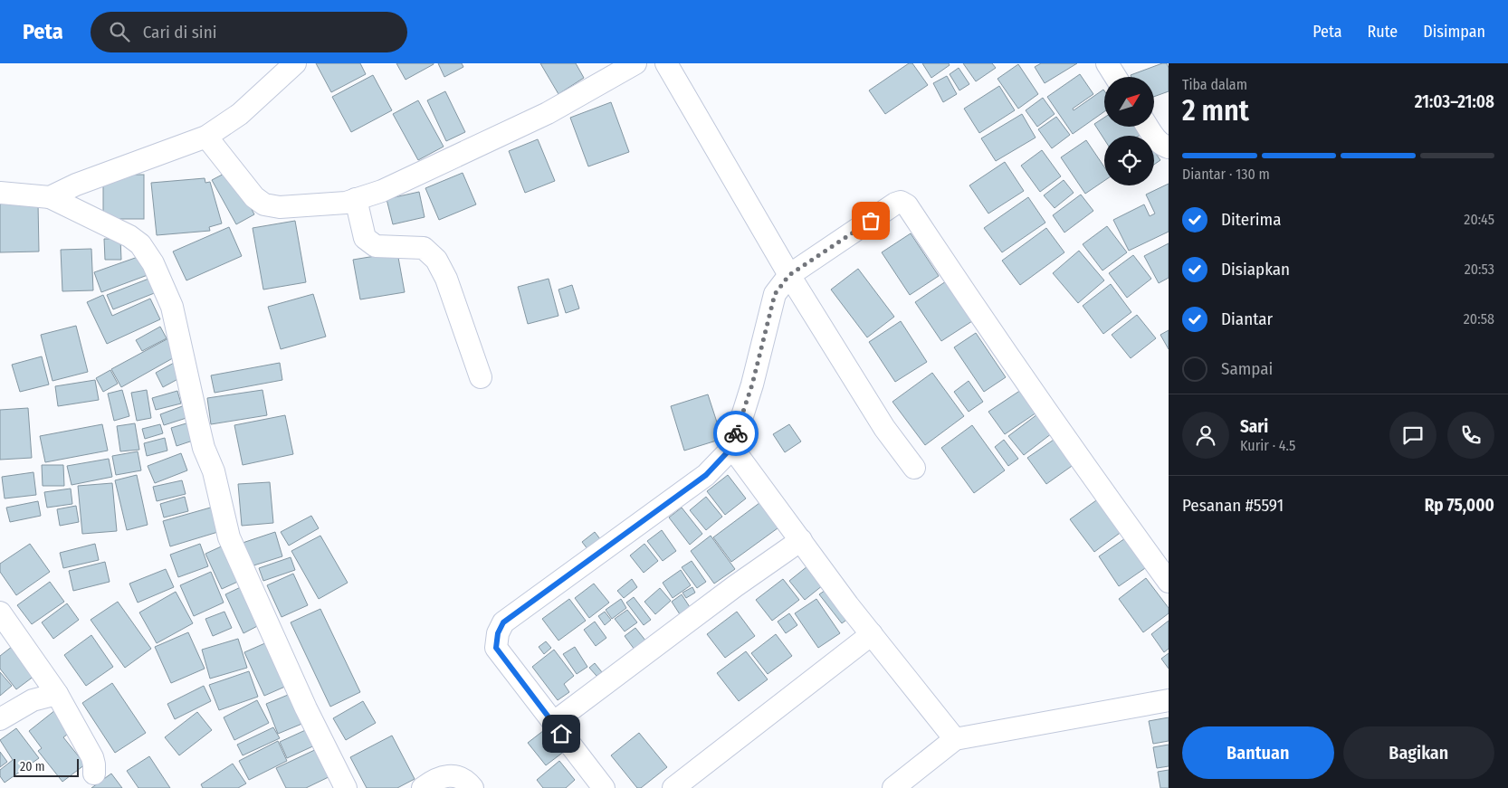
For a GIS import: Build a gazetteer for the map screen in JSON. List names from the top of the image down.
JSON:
{
  "scale_bar": "20 m",
  "north": "top right",
  "page": {
    "header": "Peta",
    "search": "Cari di sini",
    "nav": ["Peta", "Rute", "Disimpan"],
    "heading": ["2 mnt", "Tiba dalam", "21:03–21:08"],
    "panel": [
      "Sari",
      "Kurir · 4.5",
      "Pesanan #5591",
      "Rp 75,000"
    ],
    "bar": "Diantar · 130 m",
    "list": [
      ["Diterima", "20:45"],
      ["Disiapkan", "20:53"],
      ["Diantar", "20:58"],
      "Sampai"
    ],
    "buttons": ["Bantuan", "Bagikan"],
    "scale": "20 m"
  }
}
